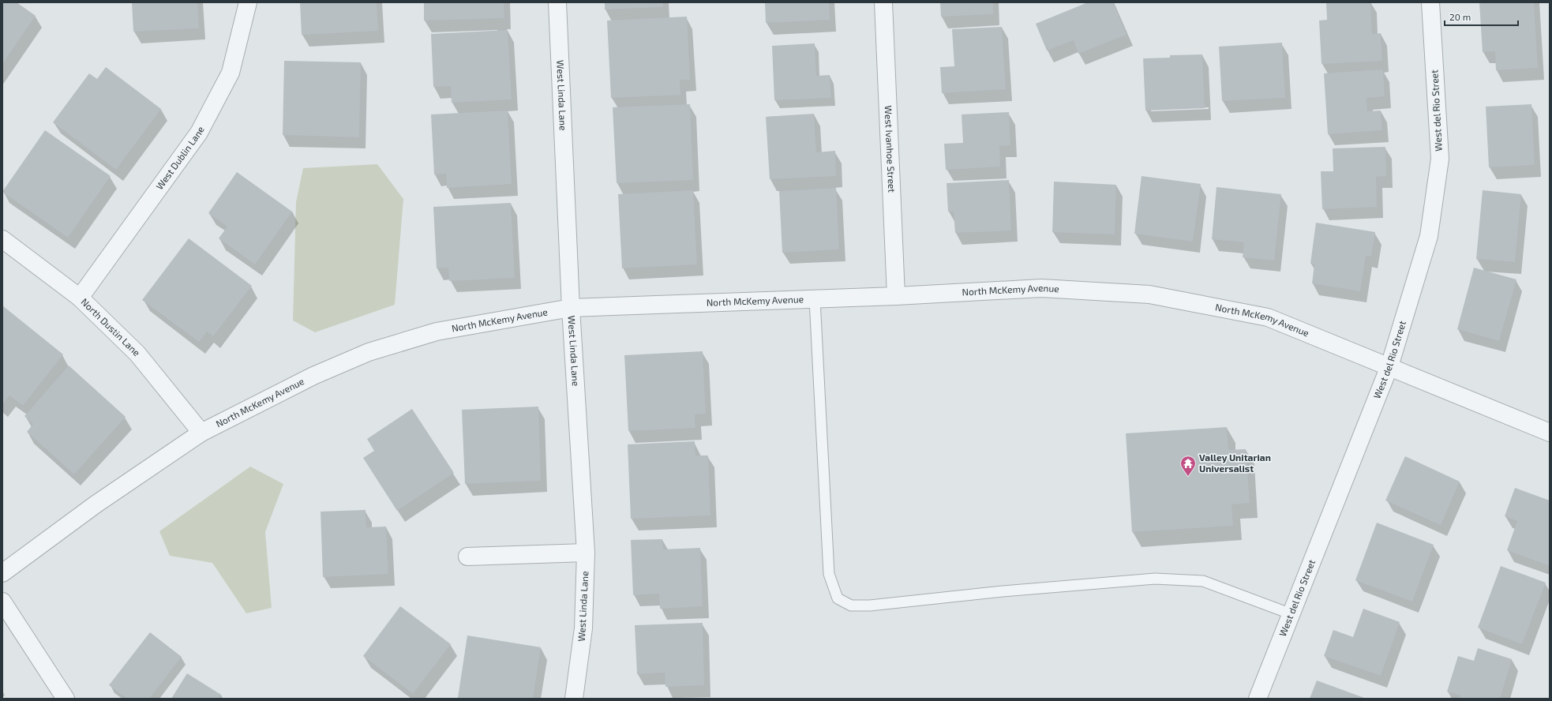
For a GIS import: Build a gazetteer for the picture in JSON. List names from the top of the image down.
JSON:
{
  "streets": {
    "street": [
      "West Linda Lane",
      "West del Rio Street",
      "West Ivanhoe Street",
      "West Dublin Lane",
      "North McKemy Avenue",
      "North Dustin Lane"
    ]
  },
  "crossings": [
    ["West Linda Lane", "North McKemy Avenue"],
    ["West del Rio Street", "North McKemy Avenue"],
    ["West Ivanhoe Street", "North McKemy Avenue"],
    ["West Dublin Lane", "North Dustin Lane"],
    ["North McKemy Avenue", "North Dustin Lane"]
  ],
  "places": {
    "temple": ["Valley Unitarian Universalist"]
  },
  "scale_bar": "20 m"
}
